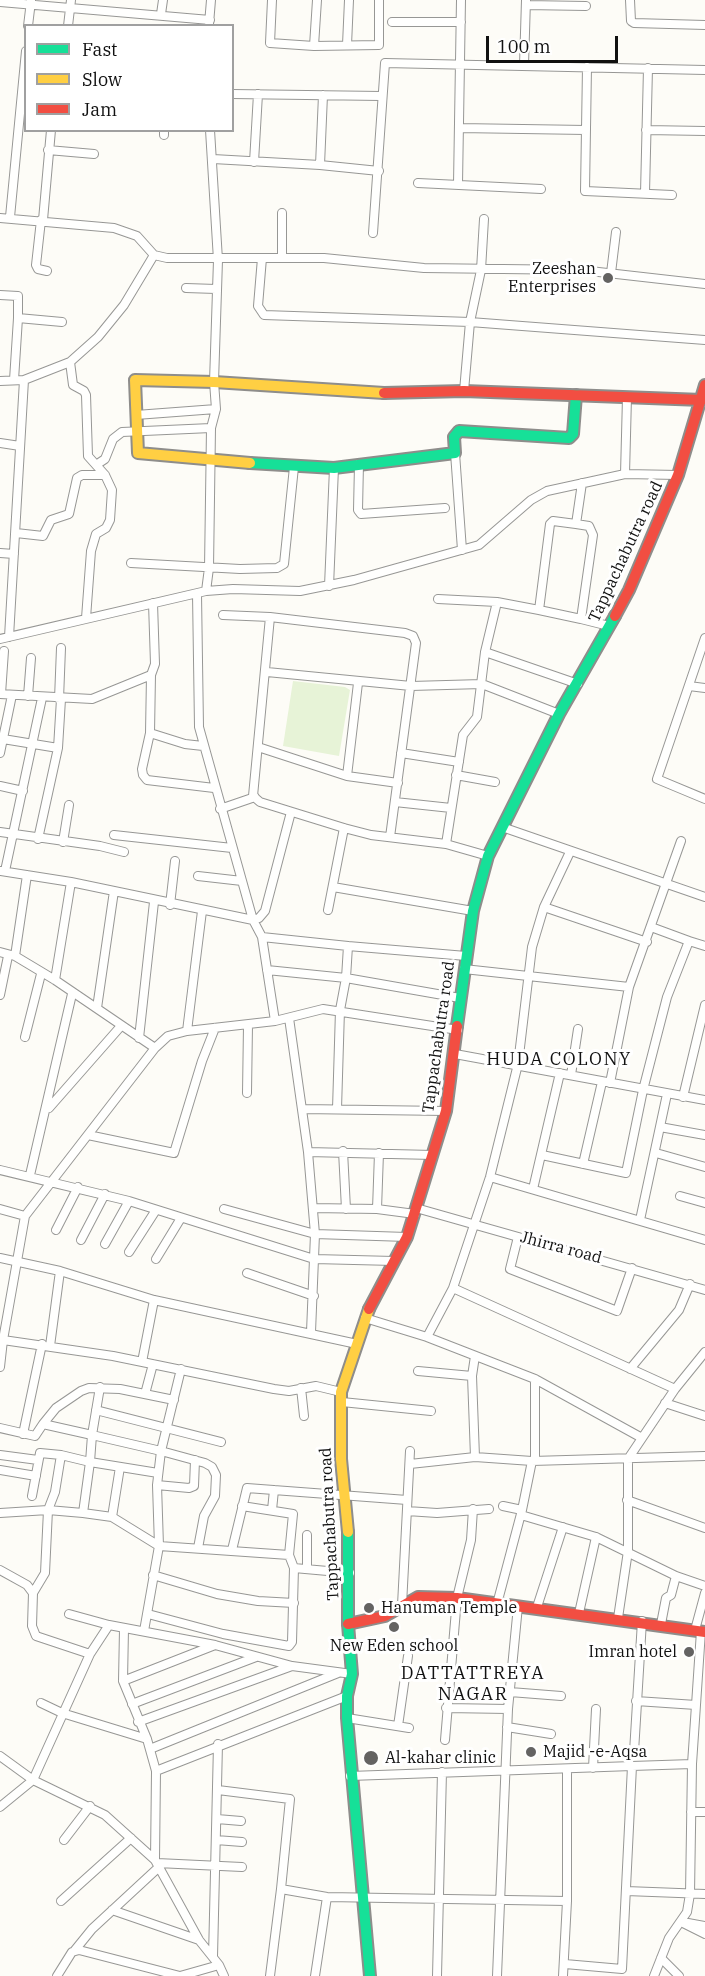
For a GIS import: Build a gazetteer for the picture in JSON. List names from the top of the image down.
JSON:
{
  "streets": {
    "main road": ["Tappachabutra road"],
    "street": ["Jhirra road"]
  },
  "crossings": [
    ["Tappachabutra road", "Jhirra road"]
  ],
  "districts": ["HUDA COLONY", "DATTATTREYA NAGAR"],
  "places": [
    "Zeeshan Enterprises",
    "Hanuman Temple",
    "New Eden school",
    "Imran hotel",
    "Majid -e-Aqsa",
    "Al-kahar clinic"
  ],
  "legend": ["Fast", "Slow", "Jam"],
  "scale_bar": "100 m"
}
